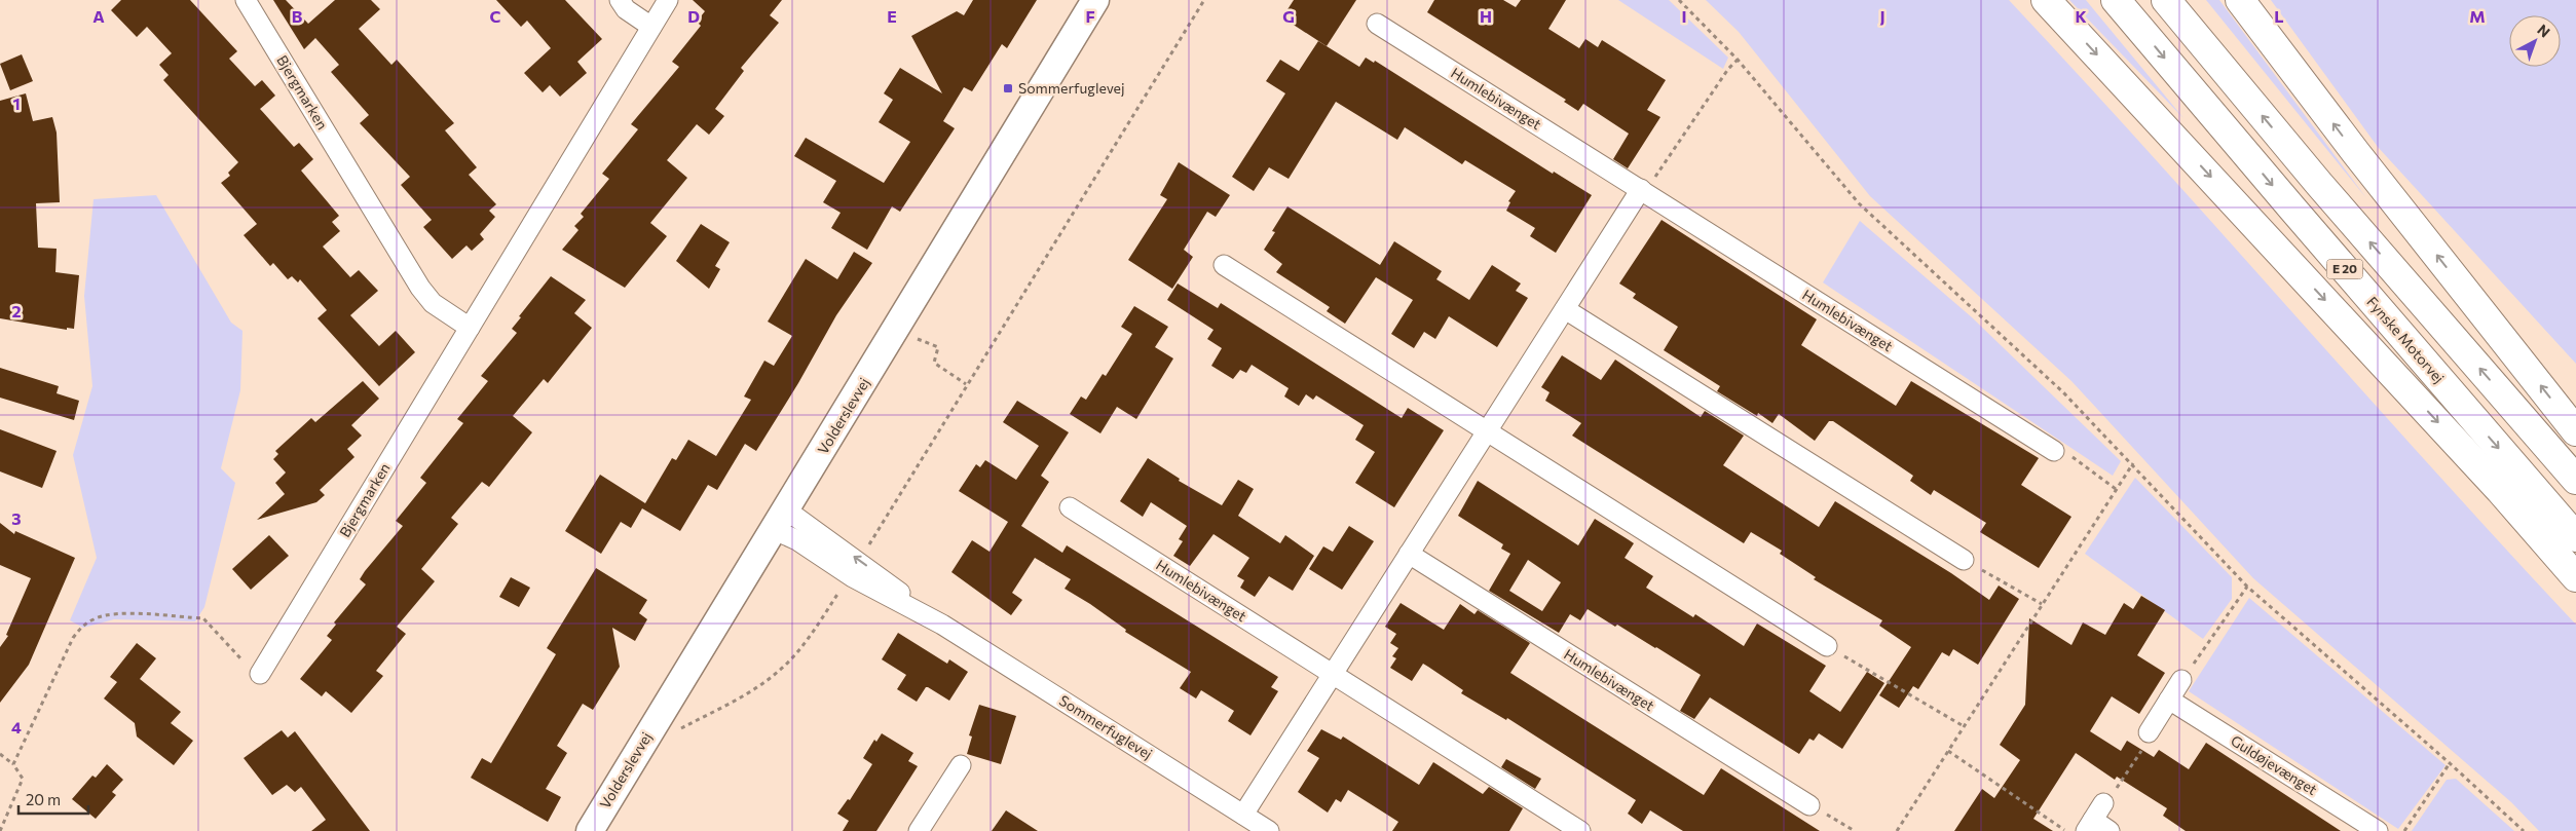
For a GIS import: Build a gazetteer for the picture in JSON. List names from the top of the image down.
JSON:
{
  "streets": {
    "highway": ["E 20", "Fynske Motorvej"],
    "street": [
      "Bjergmarken",
      "Humlebivænget",
      "Volderslevvej",
      "Sommerfuglevej",
      "Guldøjevænget"
    ]
  },
  "crossings": [
    ["Volderslevvej", "Sommerfuglevej"]
  ],
  "places": {
    "transit": ["Sommerfuglevej"]
  },
  "scale_bar": "20 m",
  "north": "top right",
  "grid": {
    "columns": [
      "A",
      "B",
      "C",
      "D",
      "E",
      "F",
      "G",
      "H",
      "I",
      "J",
      "K",
      "L",
      "M"
    ],
    "rows": [
      "1",
      "2",
      "3",
      "4"
    ]
  }
}
